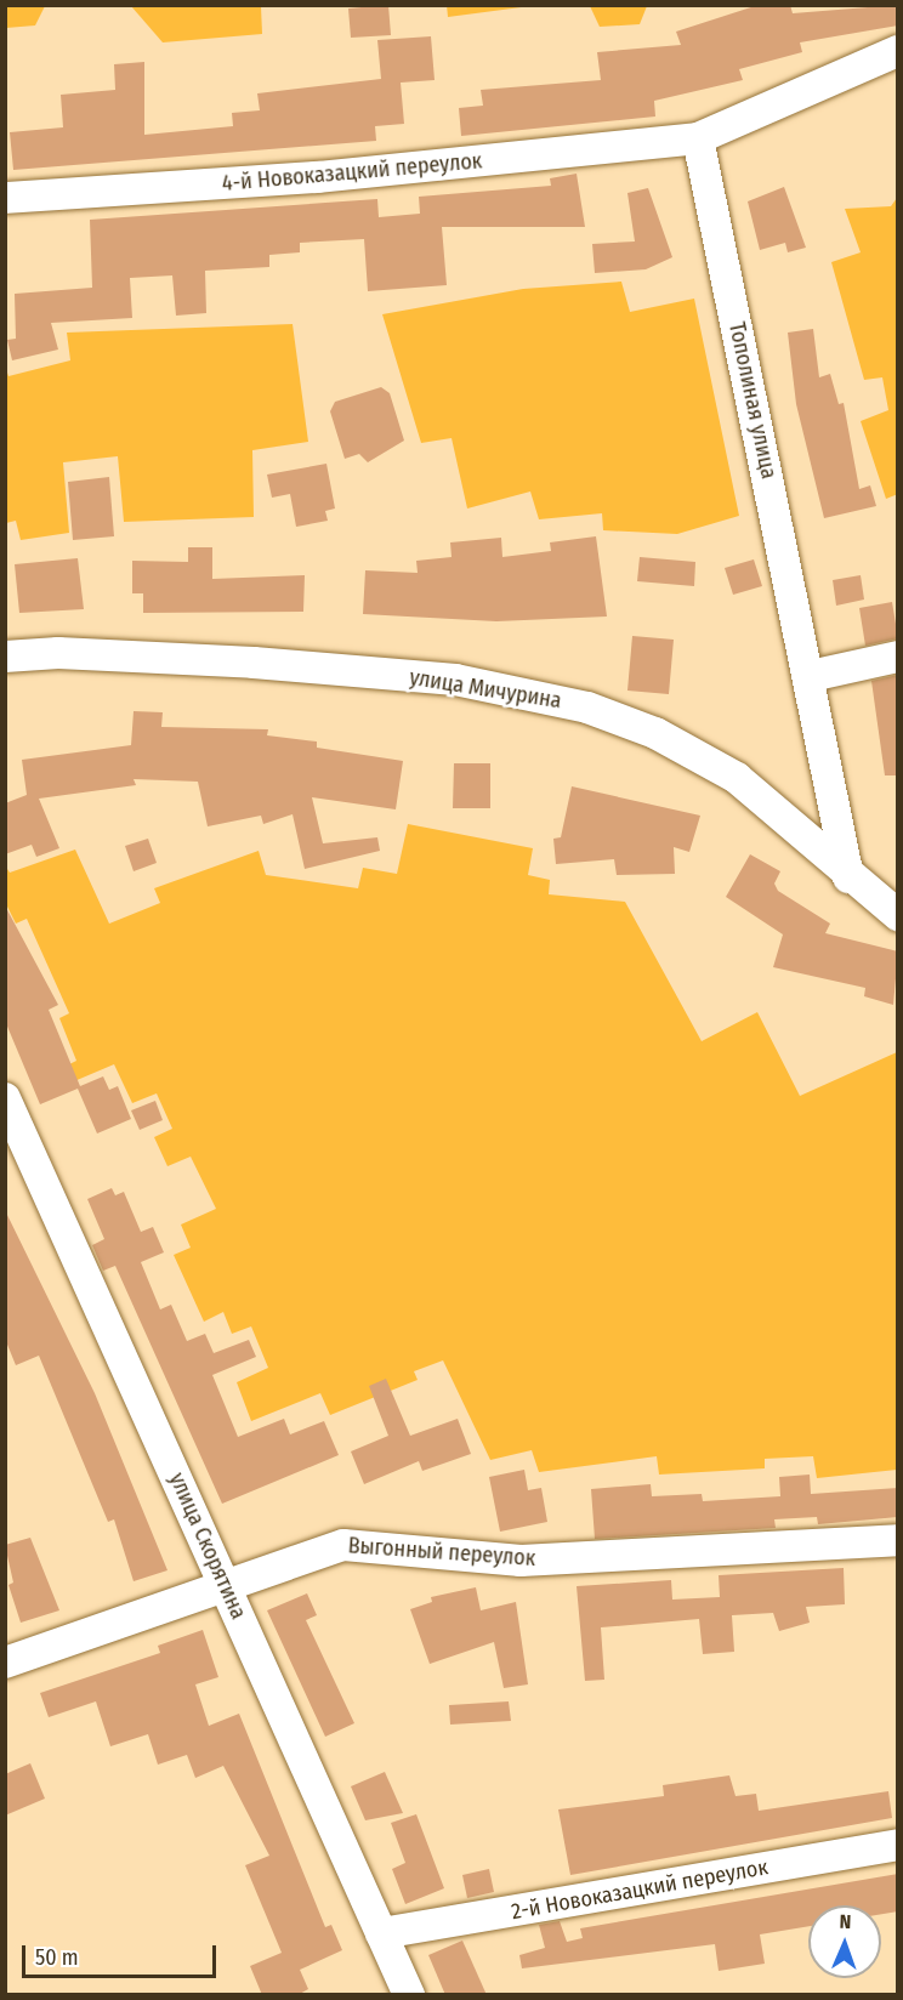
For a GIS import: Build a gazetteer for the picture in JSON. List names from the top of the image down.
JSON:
{
  "streets": {
    "street": [
      "4-й Новоказацкий переулок",
      "Тополиная улица",
      "улица Мичурина",
      "улица Скорятина",
      "Выгонный переулок",
      "2-й Новоказацкий переулок"
    ]
  },
  "crossings": [
    ["4-й Новоказацкий переулок", "Тополиная улица"],
    ["Тополиная улица", "улица Мичурина"],
    ["улица Скорятина", "Выгонный переулок"],
    ["улица Скорятина", "2-й Новоказацкий переулок"]
  ],
  "scale_bar": "50 m",
  "north": "top"
}
